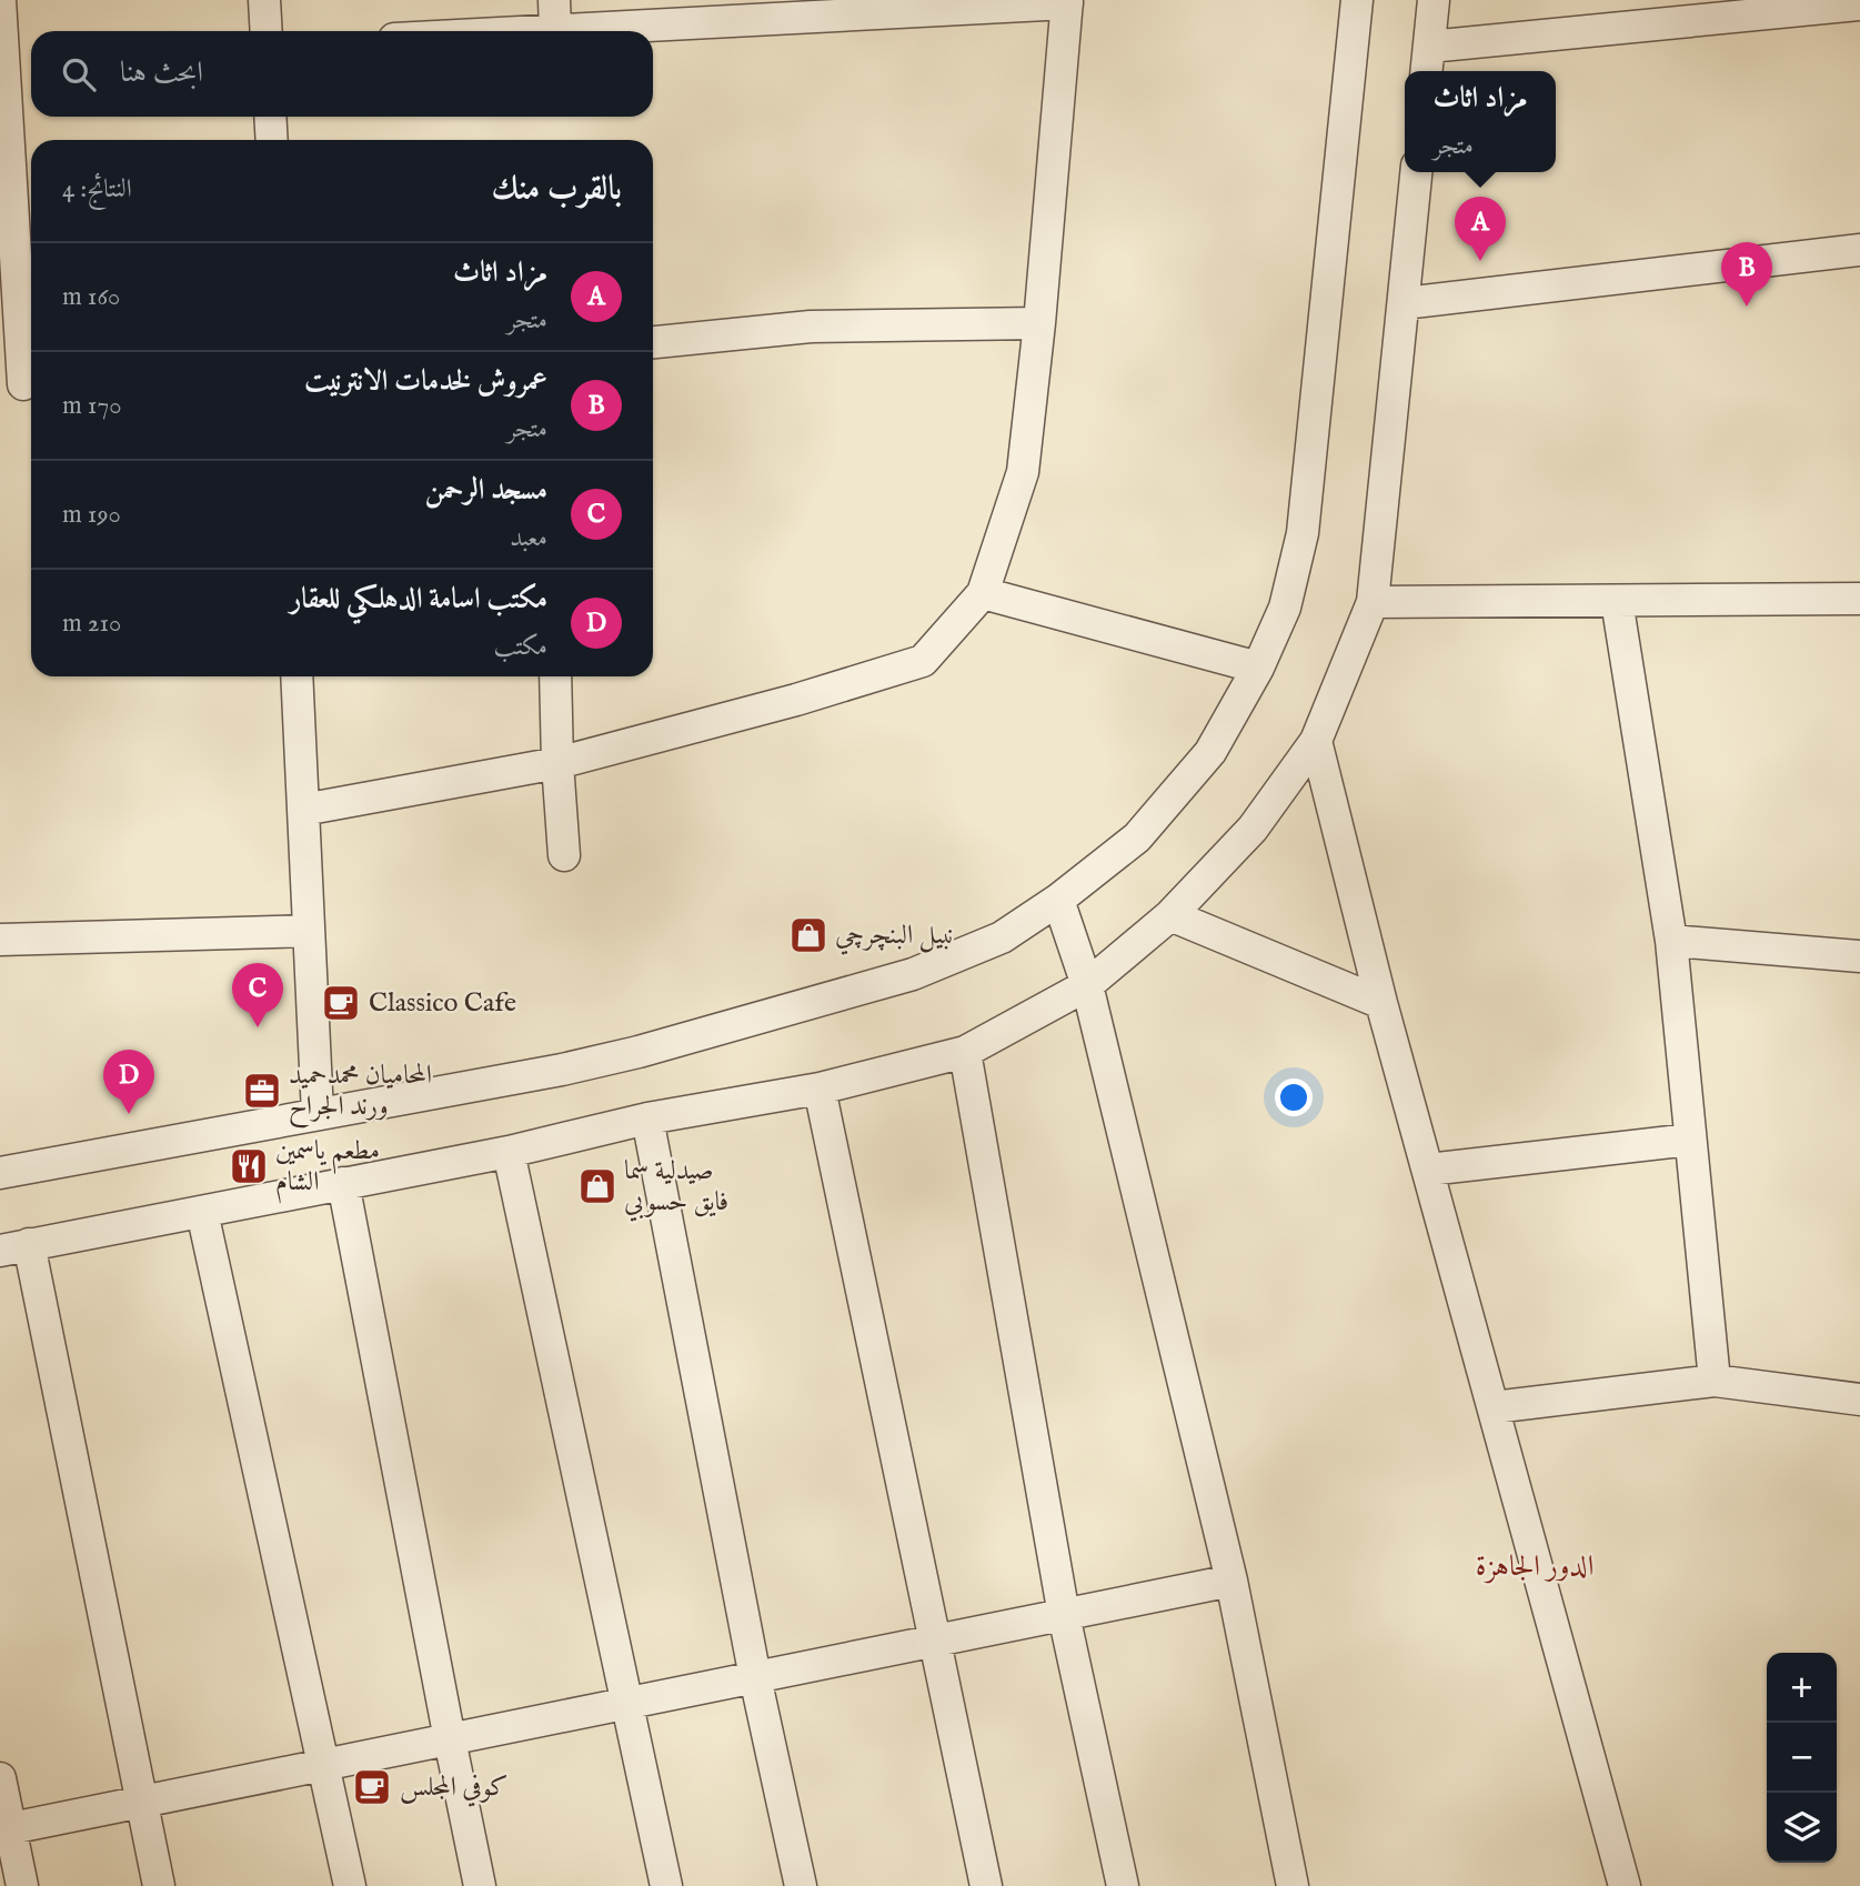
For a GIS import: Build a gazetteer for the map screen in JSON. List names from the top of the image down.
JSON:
{
  "districts": ["الدور الجاهزة"],
  "places": {
    "shop": ["نبيل البنچرچي", "صيدلية سما فايق حسوبي"],
    "cafe": ["Classico Cafe", "كوفي المجلس"],
    "office": ["المحاميان محمدحميد ورند الجراح"],
    "restaurant": ["مطعم ياسمين الشام"]
  },
  "page": {
    "search": "ابحث هنا",
    "popup": ["مزاد اثاث", "متجر"],
    "heading": ["بالقرب منك", "النتائج: 4"],
    "pins": [
      "A",
      "B",
      "C",
      "D"
    ],
    "list": [
      {
        "mark": "A",
        "name": "مزاد اثاث",
        "note": "متجر",
        "value": "160 m"
      },
      {
        "mark": "B",
        "name": "عمروش لخدمات الانترنيت",
        "note": "متجر",
        "value": "170 m"
      },
      {
        "mark": "C",
        "name": "مسجد الرحمن",
        "note": "معبد",
        "value": "190 m"
      },
      {
        "mark": "D",
        "name": "مكتب اسامة الدهلكي للعقار",
        "note": "مكتب",
        "value": "210 m"
      }
    ],
    "map_buttons": ["+", "−"]
  }
}
